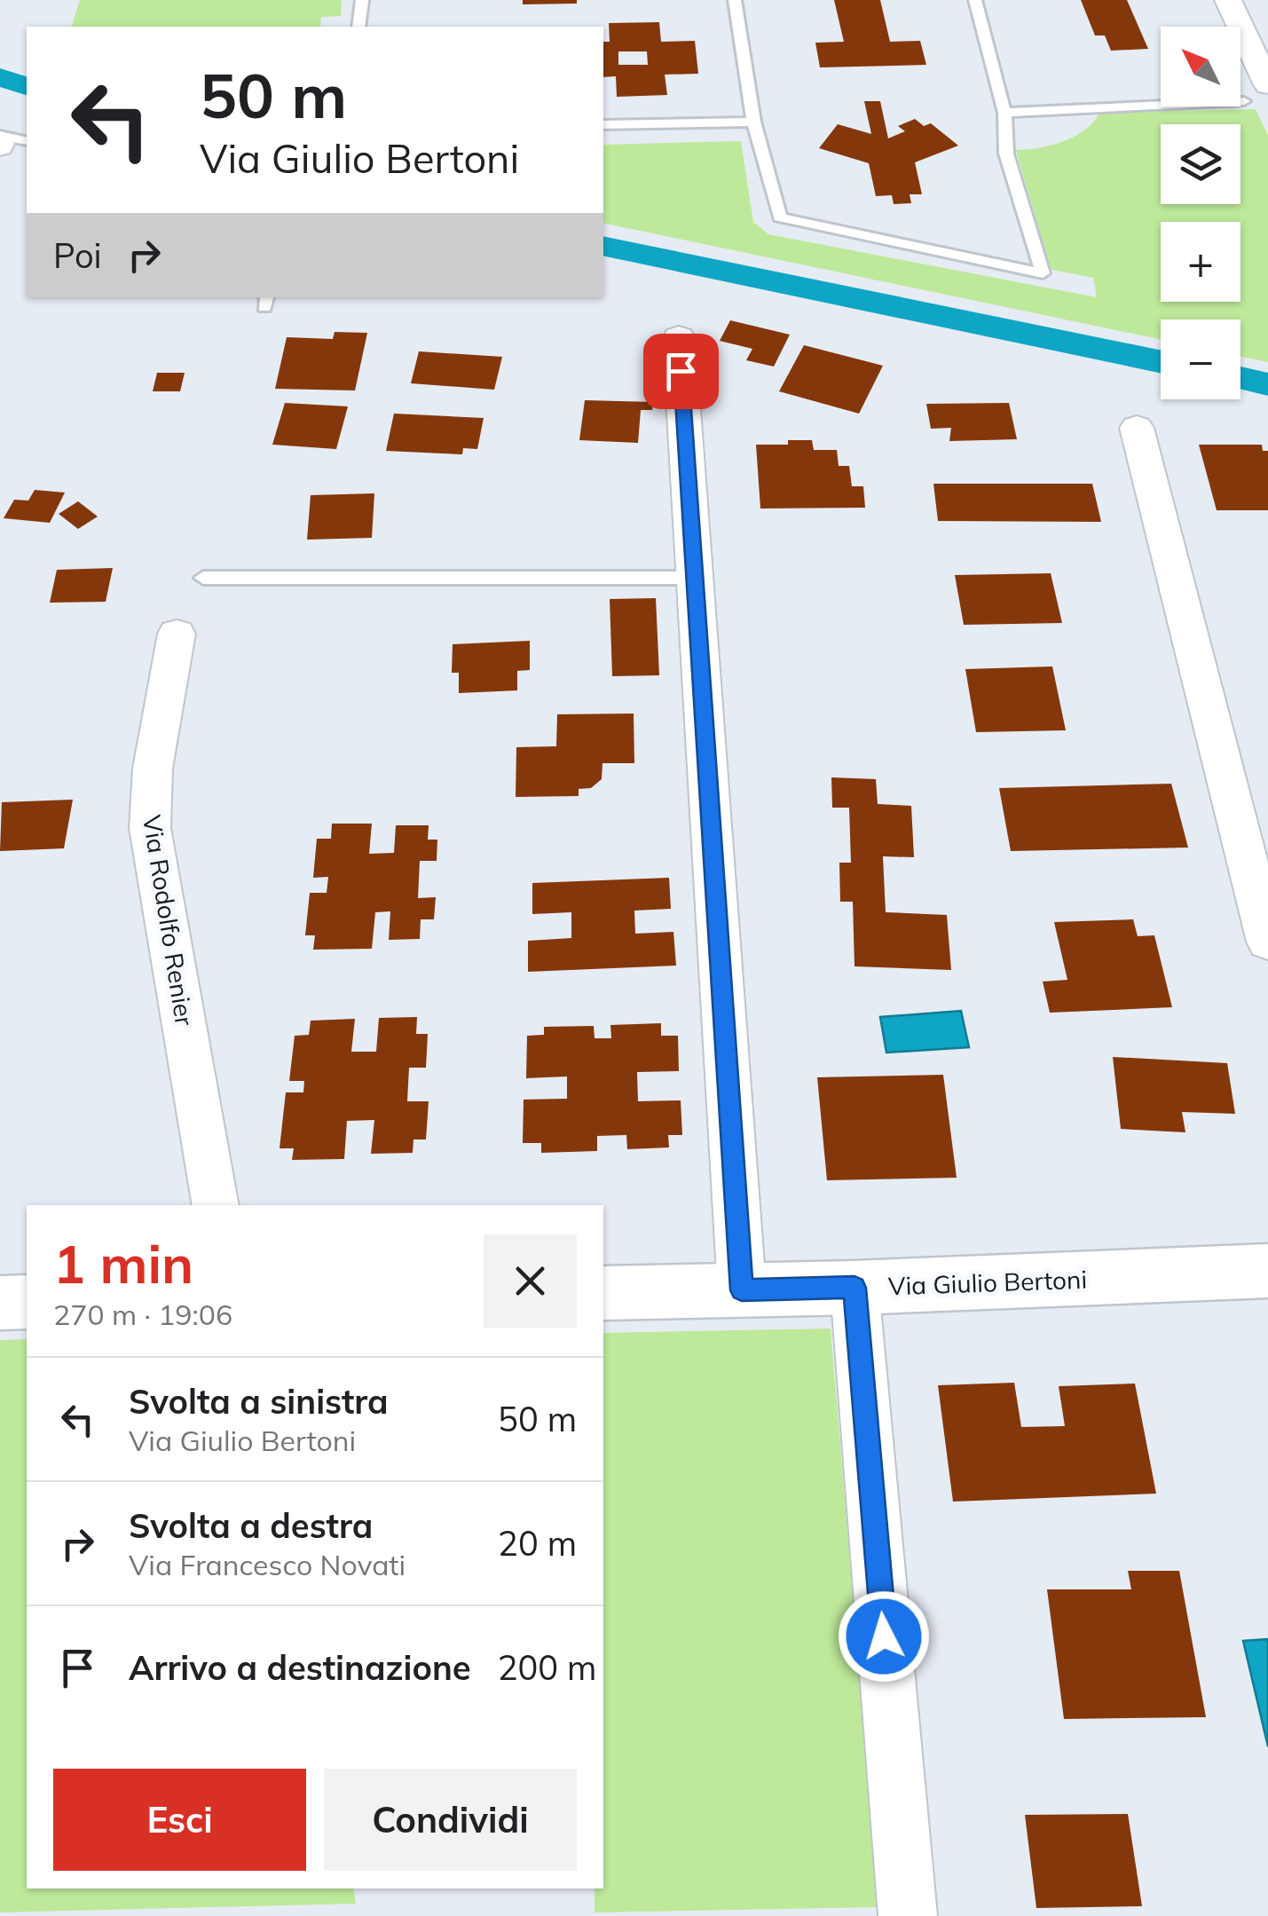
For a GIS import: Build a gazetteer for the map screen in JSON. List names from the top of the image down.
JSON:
{
  "streets": {
    "street": ["Via Rodolfo Renier", "Via Giulio Bertoni"]
  },
  "north": "top left",
  "page": {
    "map_buttons": ["+", "−"],
    "turn": ["50 m", "Via Giulio Bertoni"],
    "then": "Poi",
    "heading": ["1 min", "270 m · 19:06"],
    "list": [
      {
        "name": "Svolta a sinistra",
        "note": "Via Giulio Bertoni",
        "value": "50 m"
      },
      {
        "name": "Svolta a destra",
        "note": "Via Francesco Novati",
        "value": "20 m"
      },
      {
        "name": "Arrivo a destinazione",
        "value": "200 m"
      }
    ],
    "buttons": ["Esci", "Condividi"]
  }
}
